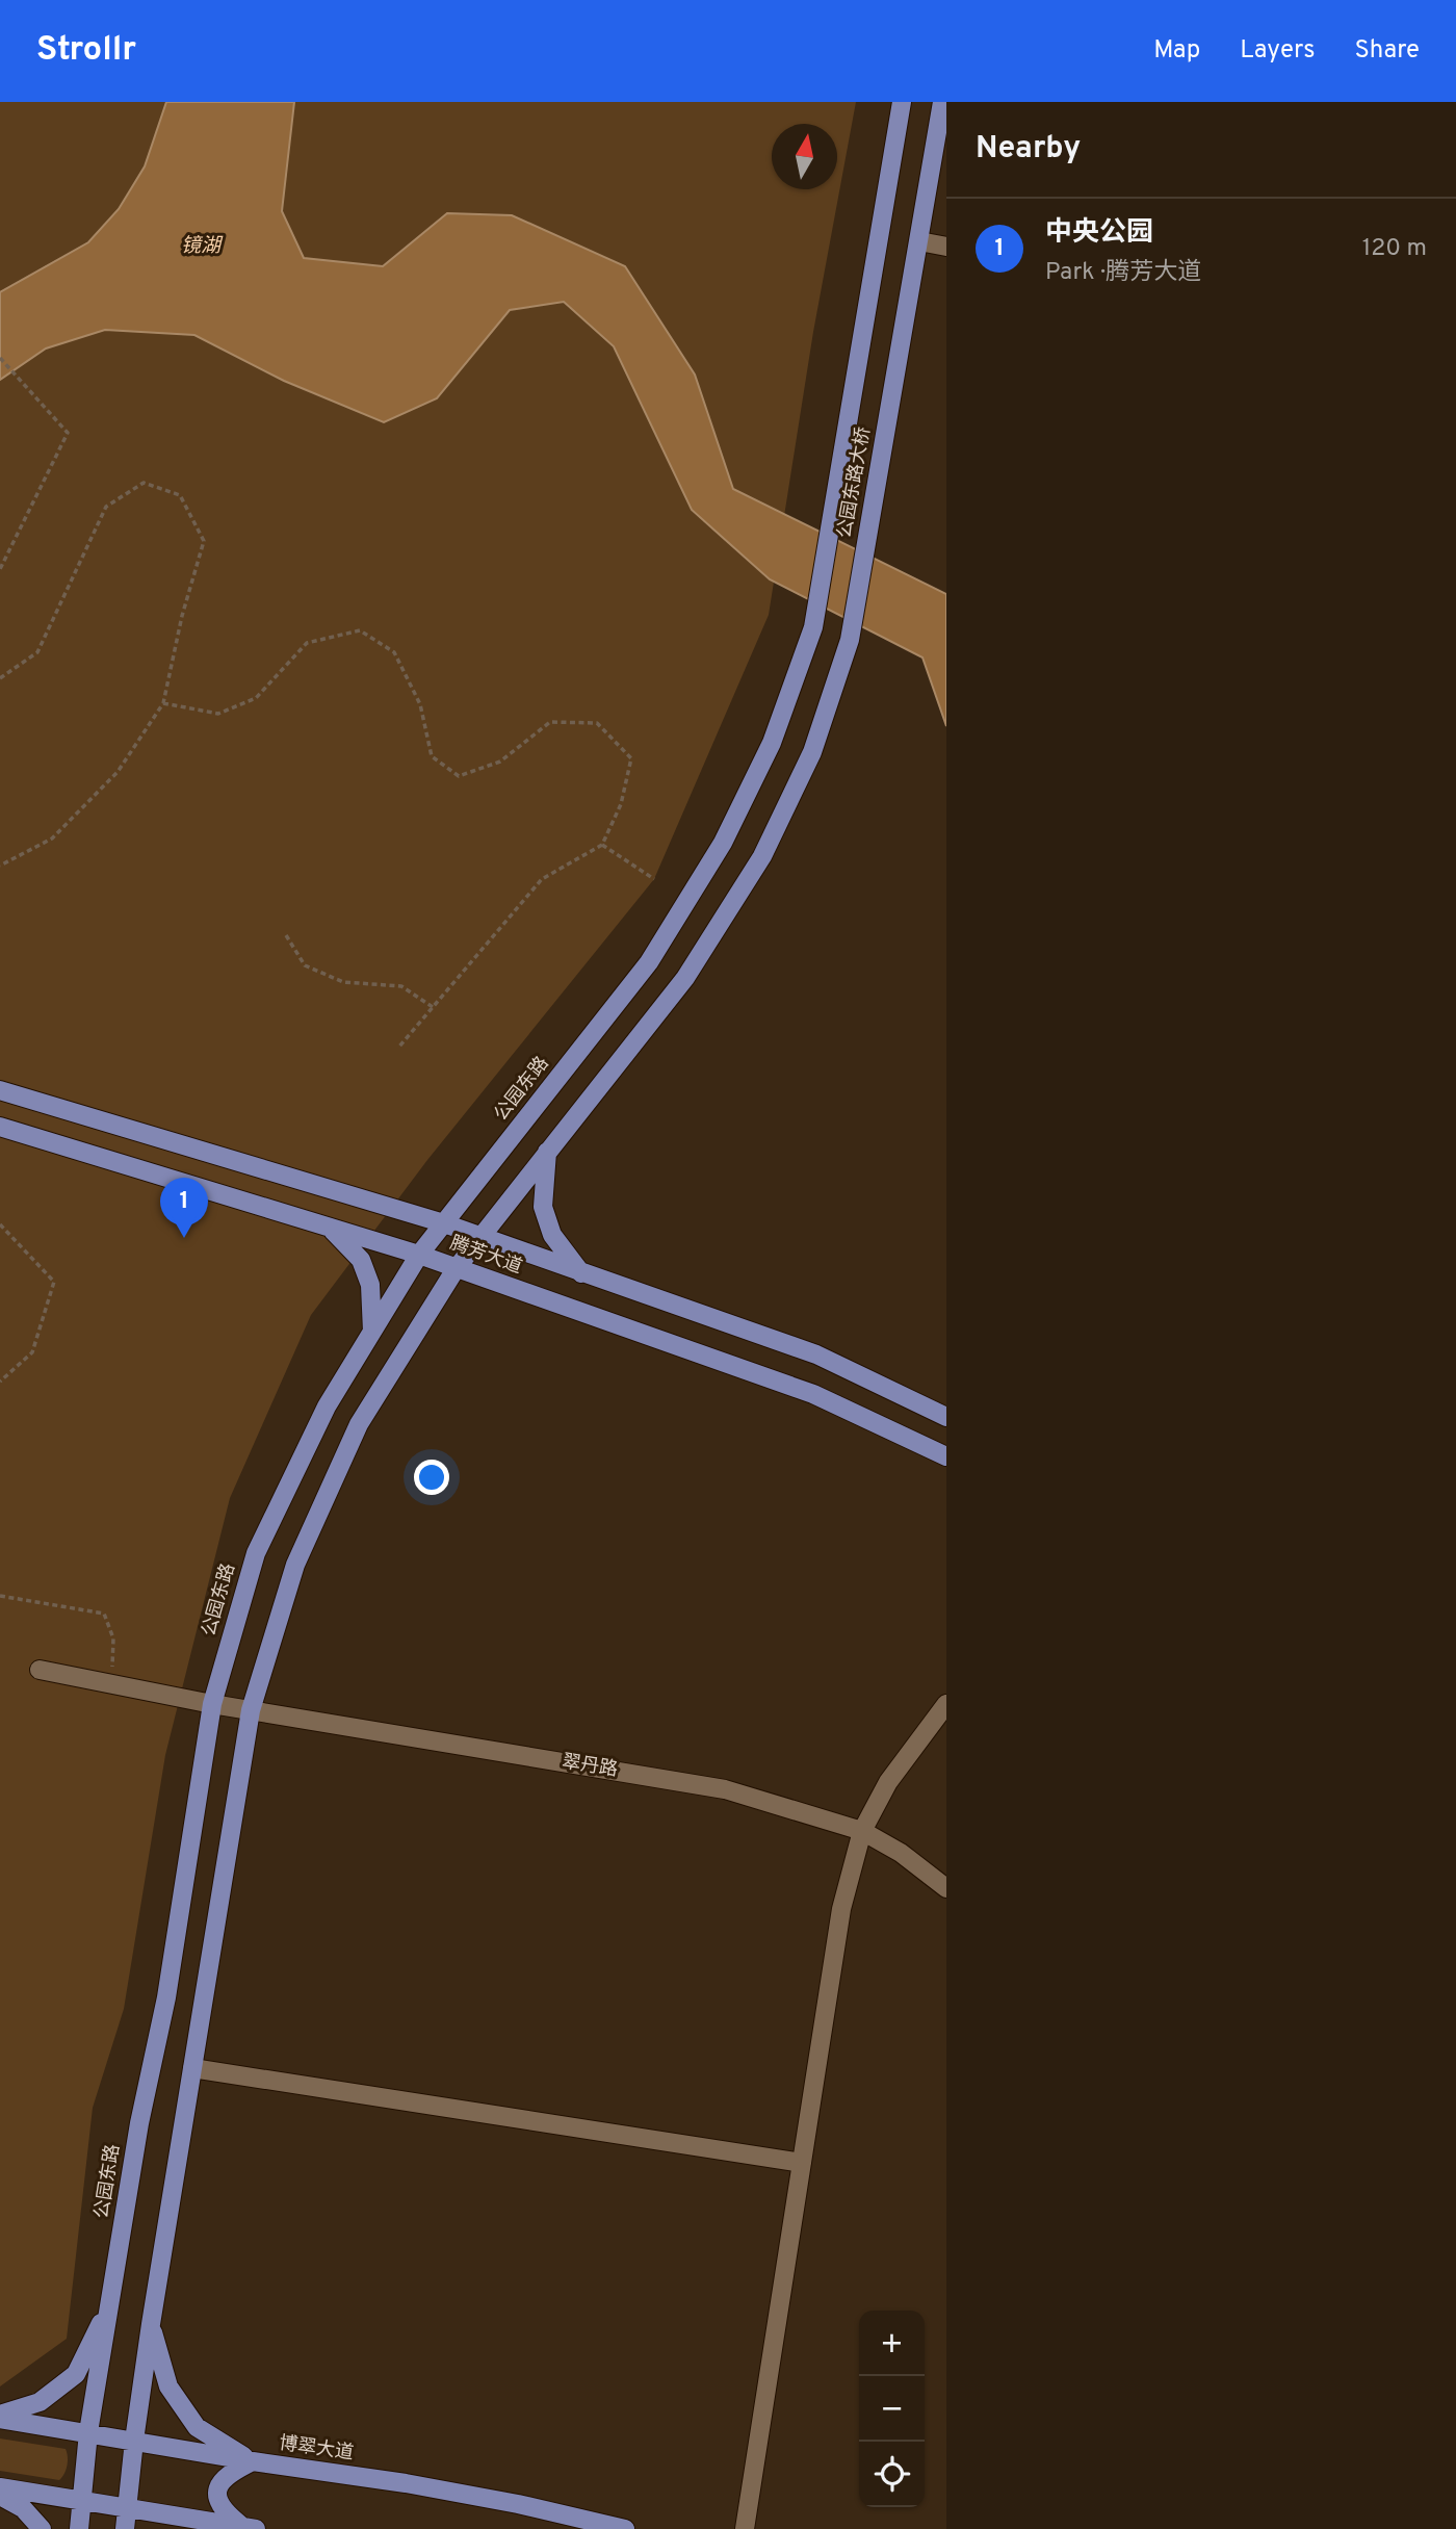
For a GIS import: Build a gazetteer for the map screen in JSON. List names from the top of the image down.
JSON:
{
  "streets": {
    "main road": [
      "公园东路大桥",
      "公园东路",
      "腾芳大道",
      "博翠大道"
    ],
    "street": ["翠丹路"]
  },
  "crossings": [
    ["公园东路大桥", "公园东路"],
    ["公园东路", "腾芳大道"],
    ["公园东路", "翠丹路"],
    ["公园东路", "博翠大道"]
  ],
  "water": ["镜湖"],
  "north": "top",
  "page": {
    "header": "Strollr",
    "nav": ["Map", "Layers", "Share"],
    "heading": "Nearby",
    "list": [
      {
        "mark": "1",
        "name": "中央公园",
        "note": "Park · 腾芳大道",
        "value": "120 m"
      }
    ],
    "pins": "1",
    "map_buttons": ["+", "−"]
  }
}
